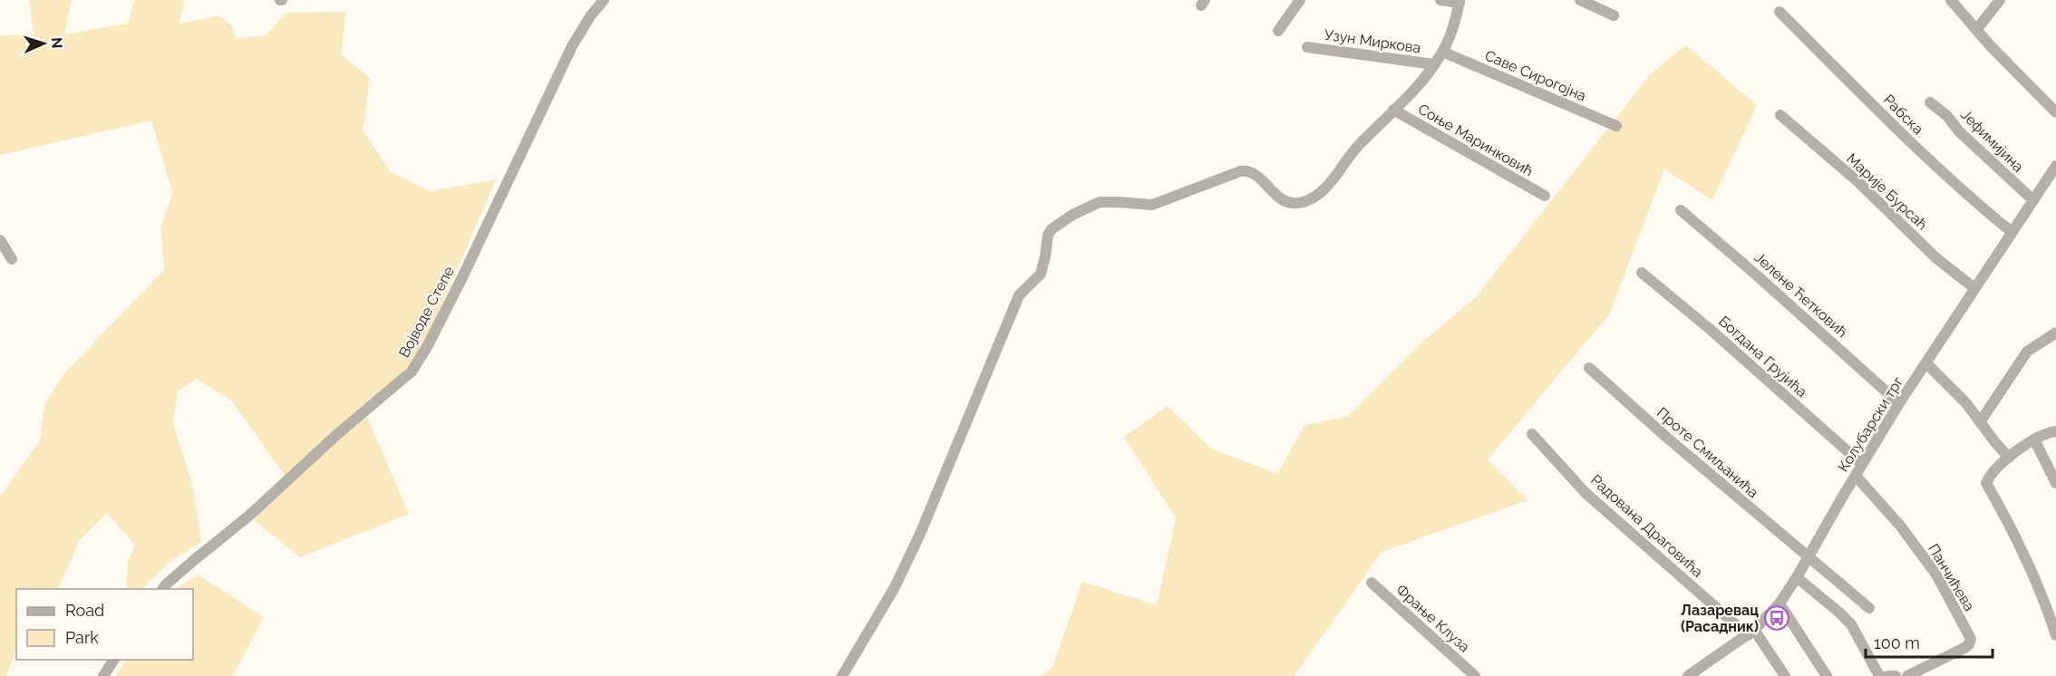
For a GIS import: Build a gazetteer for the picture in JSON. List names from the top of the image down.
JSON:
{
  "streets": {
    "street": [
      "Узун Миркова",
      "Саве Сирогојна",
      "Рабска",
      "Соње Маринковић",
      "Јефимијина",
      "Марије Бурсаћ",
      "Јелене Ћетковић",
      "Војводе Степе",
      "Богдана Грујића",
      "Колубарски трг",
      "Проте Смиљанића",
      "Радована Драговића",
      "Панчићева",
      "Фрање Клуза"
    ]
  },
  "crossings": [
    ["Рабска", "Колубарски трг"],
    ["Јефимијина", "Колубарски трг"],
    ["Марије Бурсаћ", "Колубарски трг"],
    ["Јелене Ћетковић", "Колубарски трг"],
    ["Богдана Грујића", "Колубарски трг"],
    ["Колубарски трг", "Проте Смиљанића"],
    ["Колубарски трг", "Радована Драговића"],
    ["Колубарски трг", "Панчићева"]
  ],
  "places": {
    "bus stop": ["Лазаревац (Расадник)"]
  },
  "legend": ["Road", "Park"],
  "scale_bar": "100 m",
  "north": "right"
}
